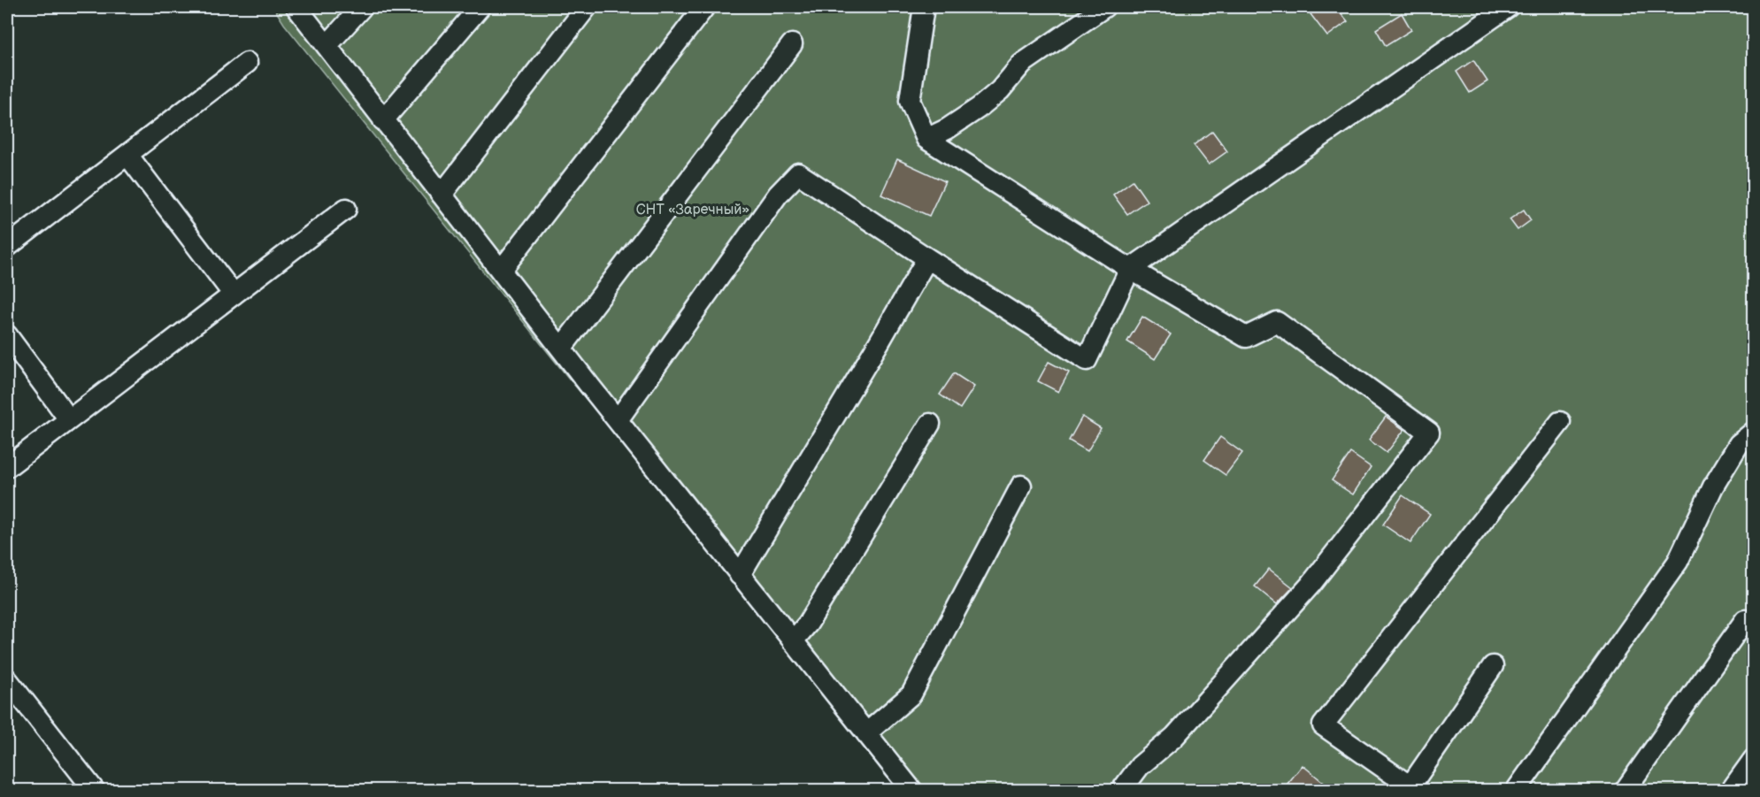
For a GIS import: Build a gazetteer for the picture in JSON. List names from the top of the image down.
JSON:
{
  "parks": ["СНТ «Заречный»"]
}
